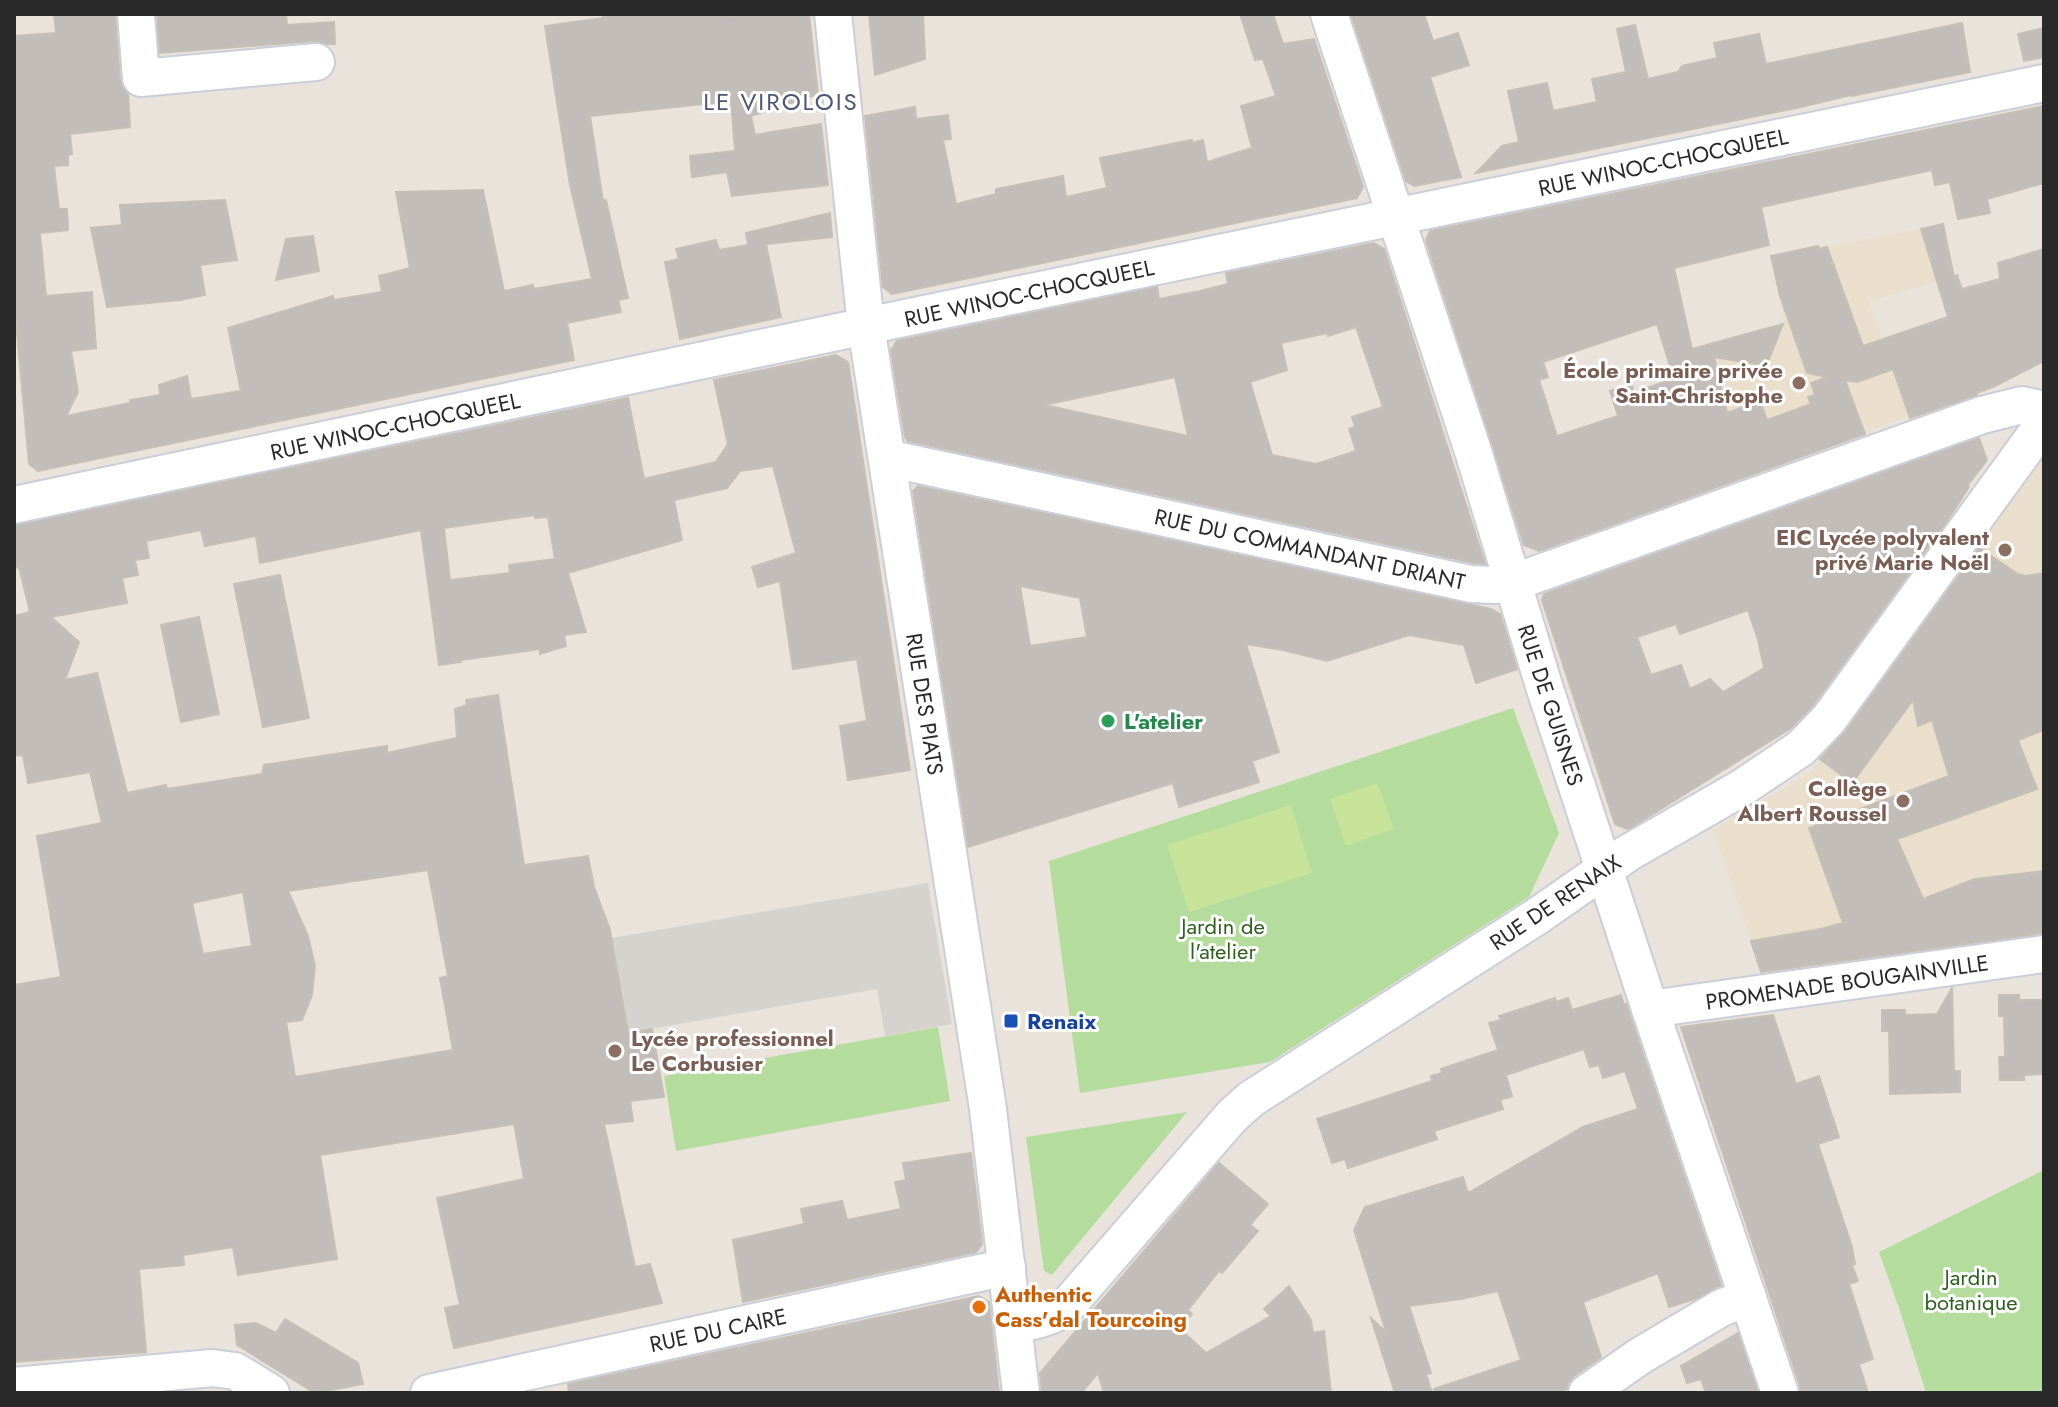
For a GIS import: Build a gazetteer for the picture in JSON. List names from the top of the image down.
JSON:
{
  "streets": {
    "street": [
      "RUE WINOC-CHOCQUEEL",
      "RUE DU COMMANDANT DRIANT",
      "RUE DES PIATS",
      "RUE DE GUISNES",
      "RUE DE RENAIX",
      "PROMENADE BOUGAINVILLE",
      "RUE DU CAIRE"
    ]
  },
  "crossings": [
    ["RUE WINOC-CHOCQUEEL", "RUE DES PIATS"],
    ["RUE WINOC-CHOCQUEEL", "RUE DE GUISNES"],
    ["RUE DU COMMANDANT DRIANT", "RUE DES PIATS"],
    ["RUE DU COMMANDANT DRIANT", "RUE DE GUISNES"],
    ["RUE DES PIATS", "RUE DE RENAIX"],
    ["RUE DES PIATS", "RUE DU CAIRE"],
    ["RUE DE GUISNES", "RUE DE RENAIX"],
    ["RUE DE GUISNES", "PROMENADE BOUGAINVILLE"]
  ],
  "districts": ["LE VIROLOIS"],
  "parks": ["Jardin de l'atelier", "Jardin botanique"],
  "places": {
    "other": [
      "École primaire privée Saint-Christophe",
      "EIC Lycée polyvalent privé Marie Noël",
      "L'atelier",
      "Collège Albert Roussel",
      "Lycée professionnel Le Corbusier",
      "Authentic Cass'dal Tourcoing"
    ],
    "transit": ["Renaix"]
  }
}
